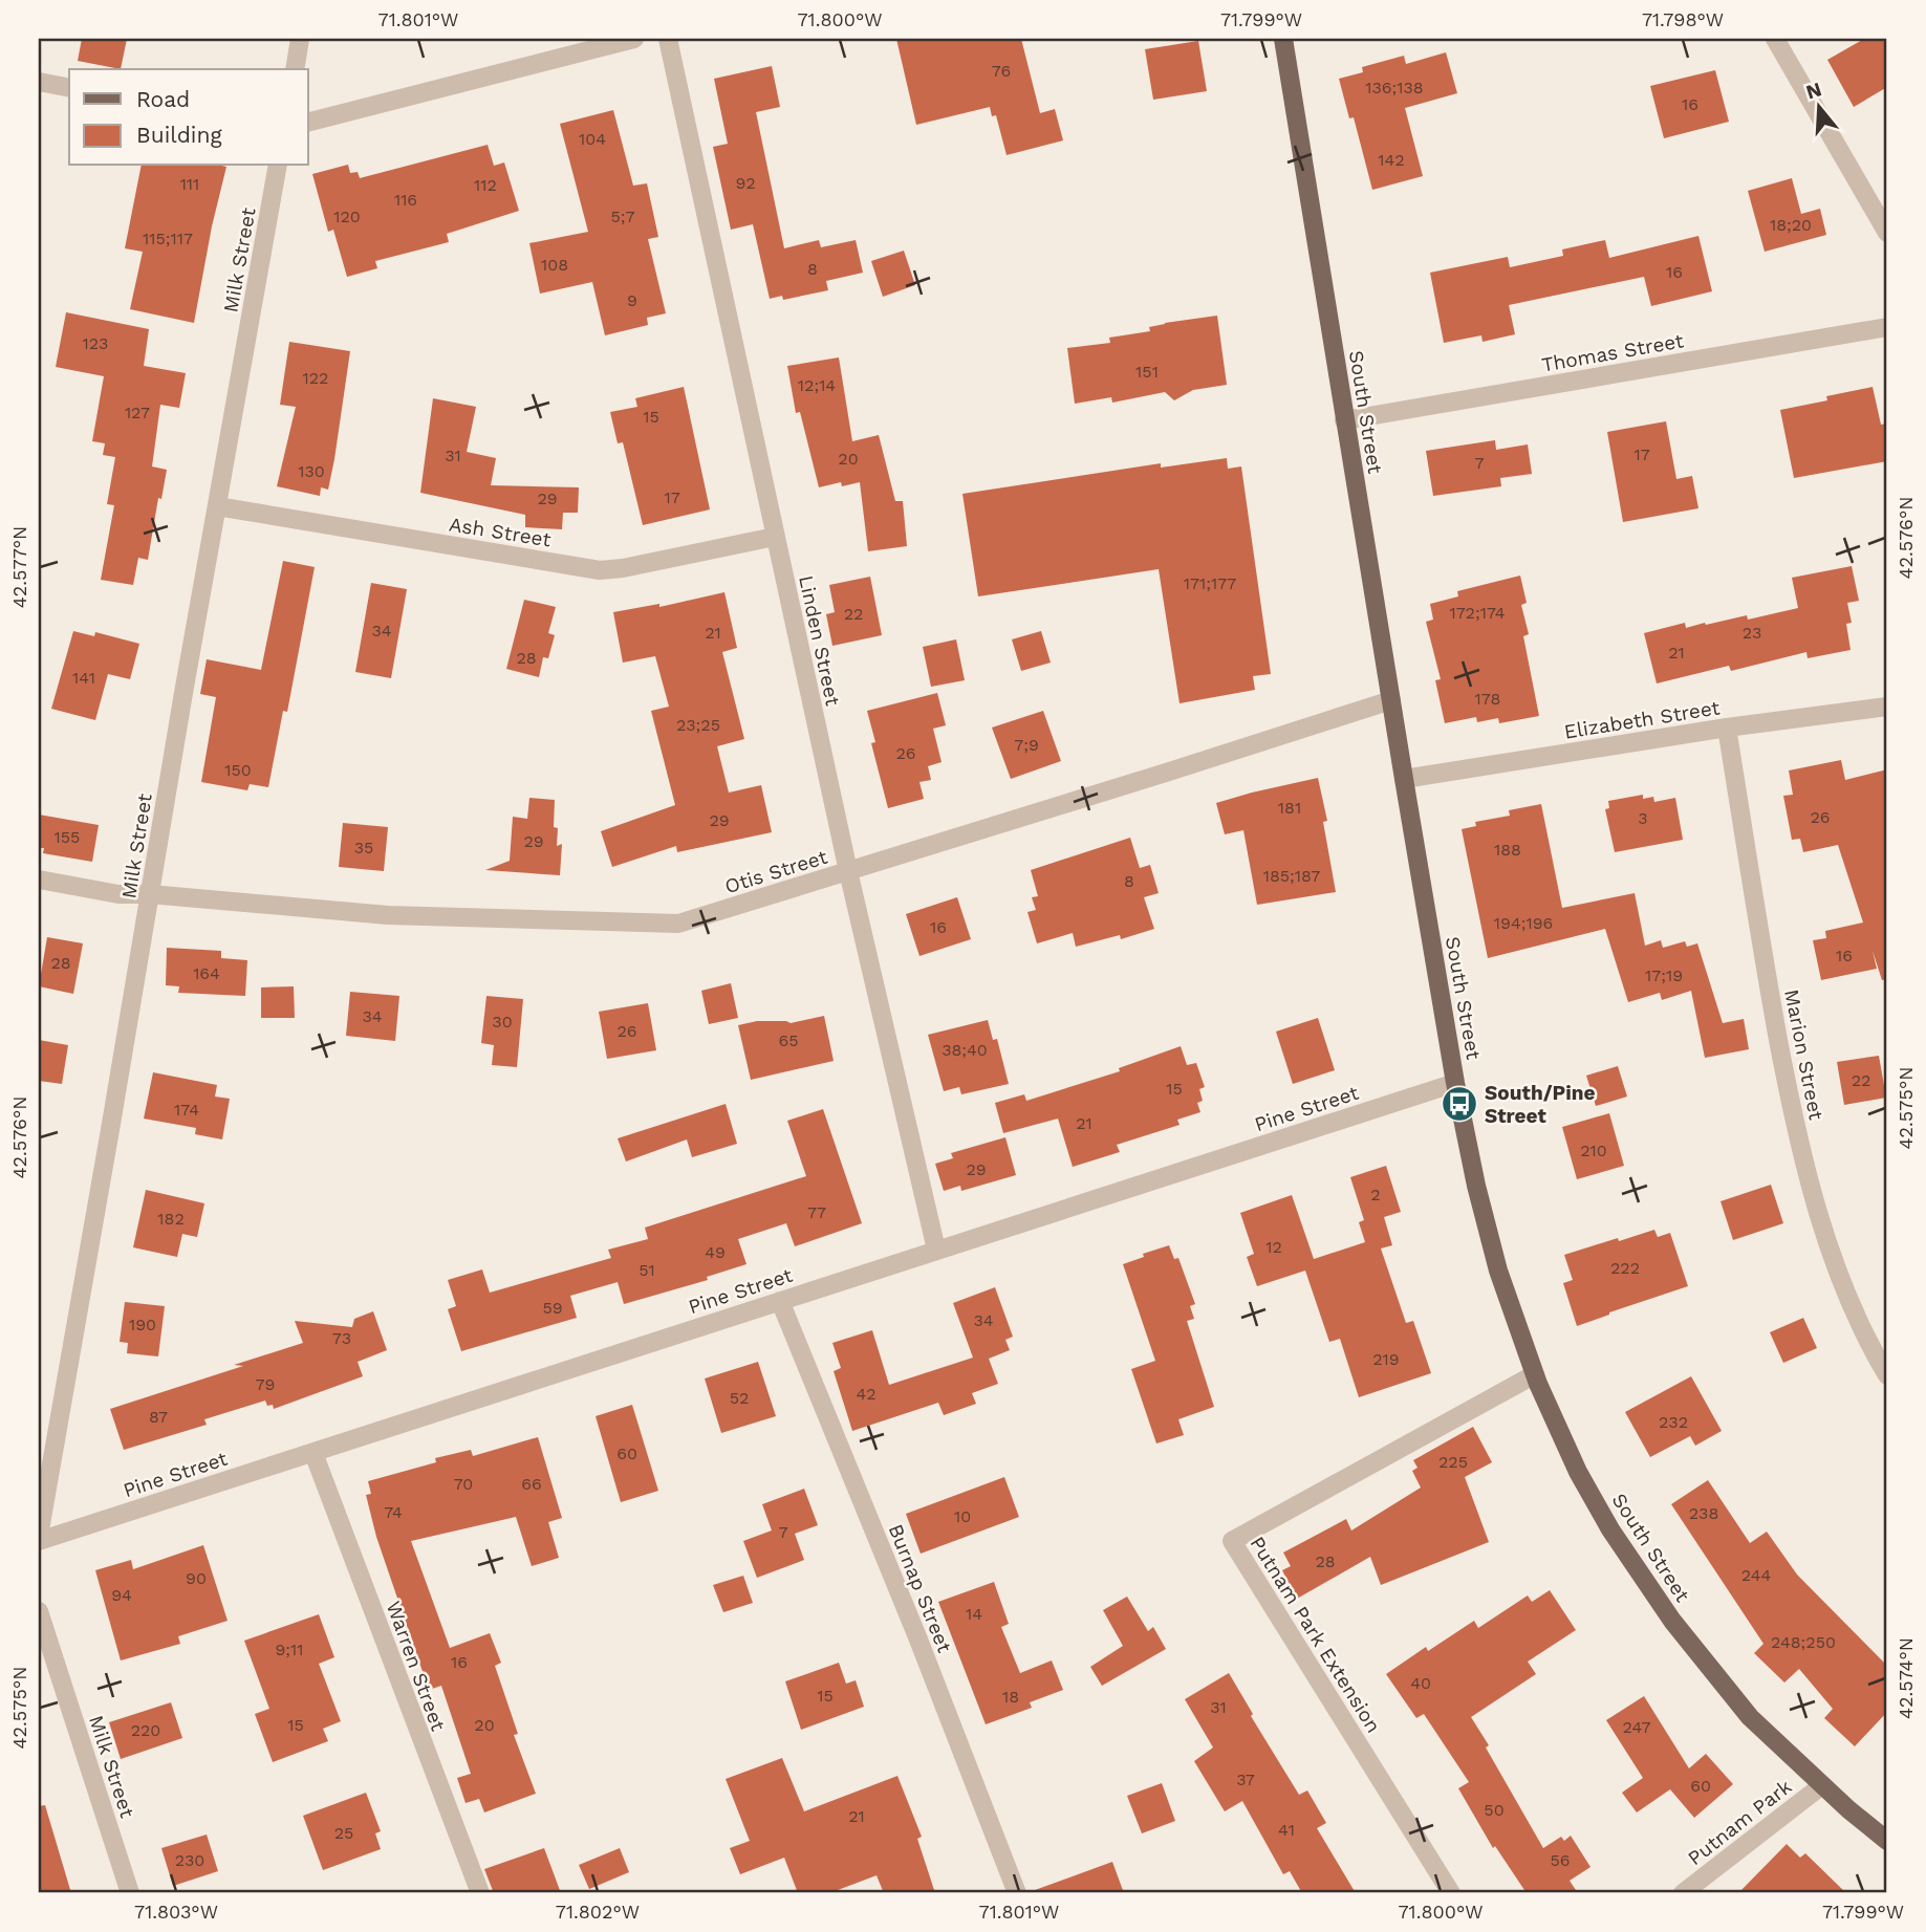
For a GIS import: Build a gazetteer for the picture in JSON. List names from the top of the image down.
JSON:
{
  "streets": {
    "main road": ["South Street"],
    "street": [
      "Milk Street",
      "Thomas Street",
      "Ash Street",
      "Linden Street",
      "Elizabeth Street",
      "Otis Street",
      "Marion Street",
      "Pine Street",
      "Burnap Street",
      "Putnam Park Extension",
      "Warren Street",
      "Putnam Park"
    ]
  },
  "crossings": [
    ["Milk Street", "Ash Street"],
    ["Milk Street", "Otis Street"],
    ["Milk Street", "Pine Street"],
    ["Thomas Street", "South Street"],
    ["South Street", "Elizabeth Street"],
    ["South Street", "Otis Street"],
    ["South Street", "Pine Street"],
    ["South Street", "Putnam Park Extension"],
    ["South Street", "Putnam Park"],
    ["Ash Street", "Linden Street"],
    ["Linden Street", "Otis Street"],
    ["Linden Street", "Pine Street"],
    ["Elizabeth Street", "Marion Street"],
    ["Pine Street", "Burnap Street"],
    ["Pine Street", "Warren Street"]
  ],
  "places": {
    "bus stop": ["South/Pine Street"]
  },
  "house_numbers": [
    "76",
    "136;138",
    "16",
    "104",
    "142",
    "92",
    "111",
    "112",
    "116",
    "120",
    "5;7",
    "18;20",
    "115;117",
    "108",
    "8",
    "16",
    "9",
    "123",
    "151",
    "122",
    "12;14",
    "127",
    "15",
    "17",
    "31",
    "20",
    "7",
    "130",
    "17",
    "29",
    "171;177",
    "172;174",
    "22",
    "34",
    "21",
    "23",
    "21",
    "28",
    "141",
    "178",
    "23;25",
    "7;9",
    "26",
    "150",
    "181",
    "26",
    "3",
    "29",
    "155",
    "29",
    "35",
    "188",
    "185;187",
    "8",
    "194;196",
    "16",
    "16",
    "28",
    "164",
    "17;19",
    "34",
    "30",
    "26",
    "65",
    "38;40",
    "22",
    "15",
    "174",
    "21",
    "210",
    "29",
    "2",
    "77",
    "182",
    "12",
    "49",
    "222",
    "51",
    "59",
    "34",
    "190",
    "73",
    "219",
    "79",
    "42",
    "52",
    "87",
    "232",
    "60",
    "225",
    "70",
    "66",
    "74",
    "238",
    "10",
    "7",
    "28",
    "244",
    "90",
    "94",
    "14",
    "248;250",
    "9;11",
    "16",
    "40",
    "15",
    "18",
    "31",
    "15",
    "20",
    "247",
    "220",
    "37",
    "60",
    "50",
    "21",
    "41",
    "25",
    "230",
    "56"
  ],
  "legend": ["Road", "Building"],
  "north": "top",
  "coordinates": [
    "71.801°W",
    "71.800°W",
    "71.799°W",
    "71.798°W",
    "42.576°N",
    "42.577°N",
    "42.575°N",
    "42.574°N",
    "71.803°W",
    "71.802°W"
  ]
}
